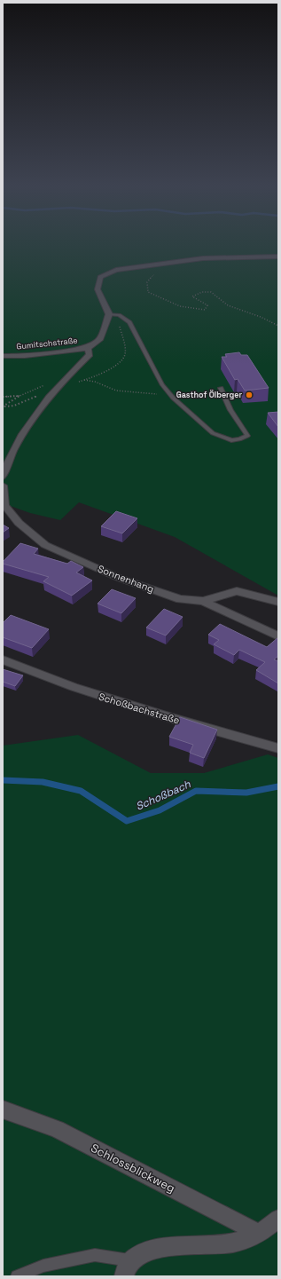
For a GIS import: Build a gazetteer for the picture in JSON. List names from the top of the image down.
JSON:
{
  "streets": {
    "street": [
      "Gumitschstraße",
      "Sonnenhang",
      "Schoßbachstraße",
      "Schlossblickweg"
    ]
  },
  "water": ["Schoßbach"],
  "places": ["Gasthof Ölberger"]
}
